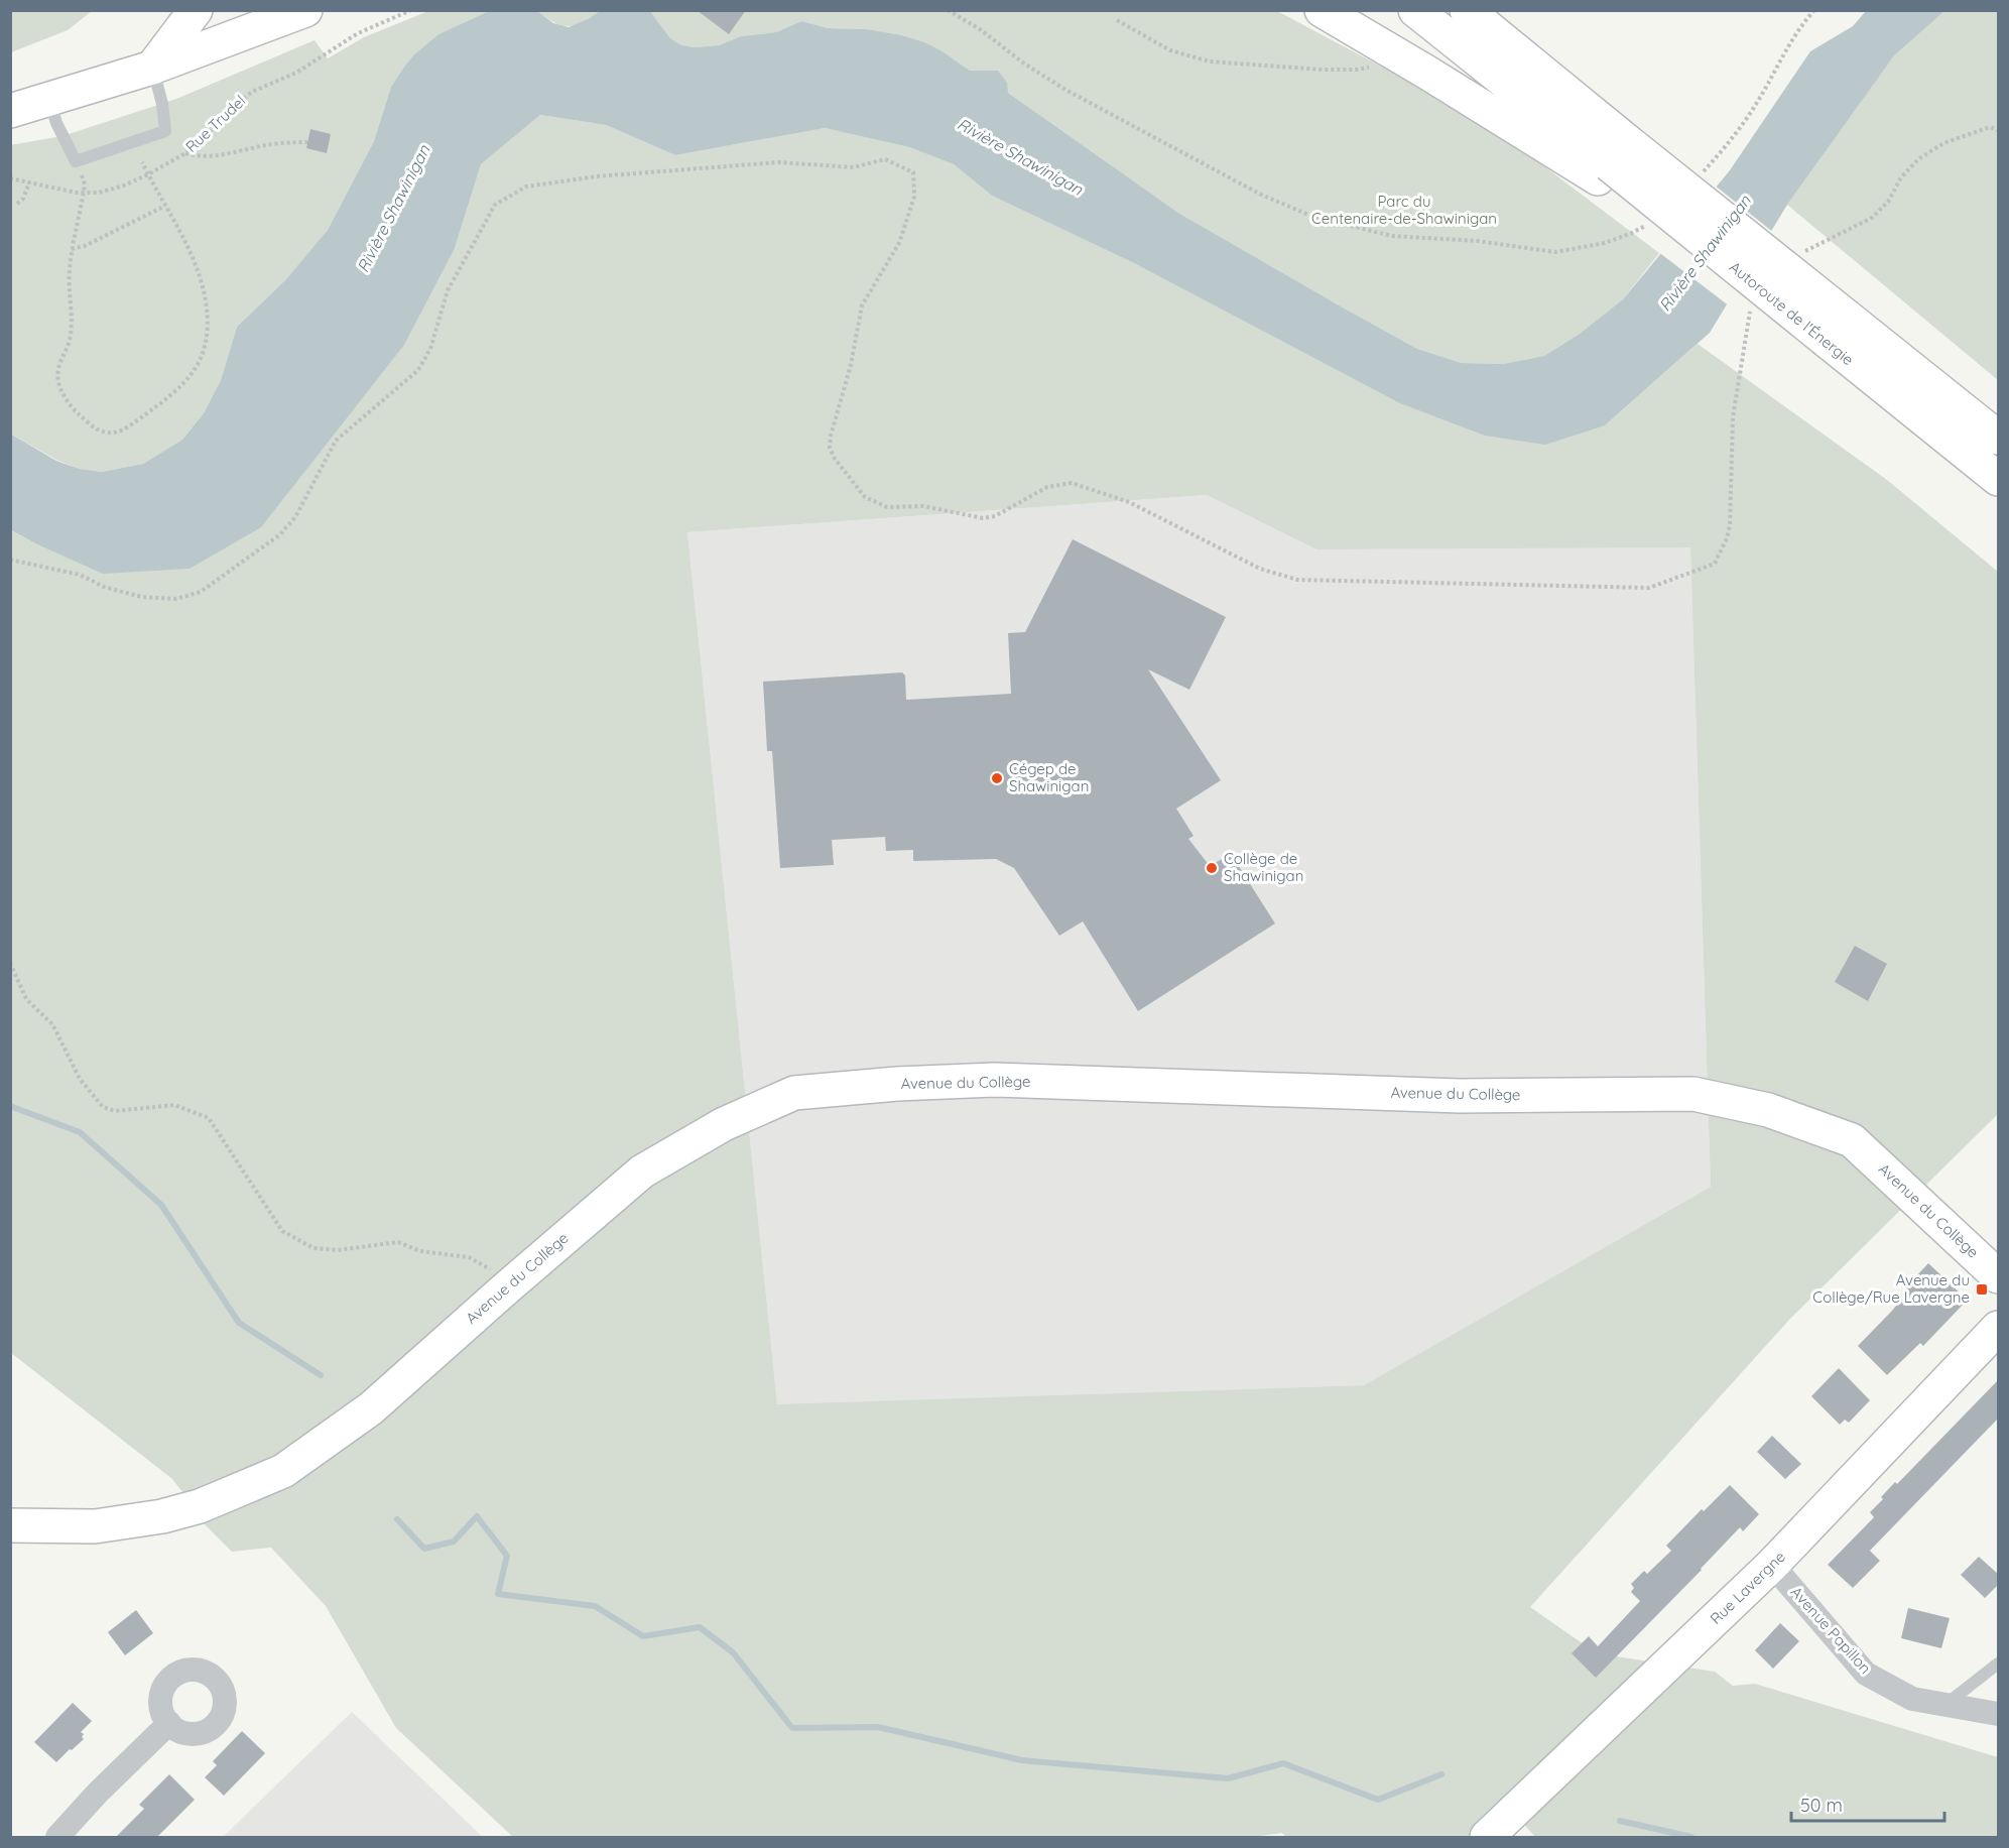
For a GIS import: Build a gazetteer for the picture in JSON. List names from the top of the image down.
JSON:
{
  "streets": {
    "main road": ["Autoroute de l'Énergie", "Avenue du Collège", "Rue Lavergne"],
    "street": ["Avenue Papillon"],
    "path": ["Rue Trudel"]
  },
  "crossings": [
    ["Rue Lavergne", "Avenue Papillon"]
  ],
  "water": ["Rivière Shawinigan"],
  "parks": ["Parc du Centenaire-de-Shawinigan"],
  "places": {
    "other": ["Cégep de Shawinigan", "Collège de Shawinigan"],
    "transit": ["Avenue du Collège/Rue Lavergne"]
  },
  "scale_bar": "50 m"
}
